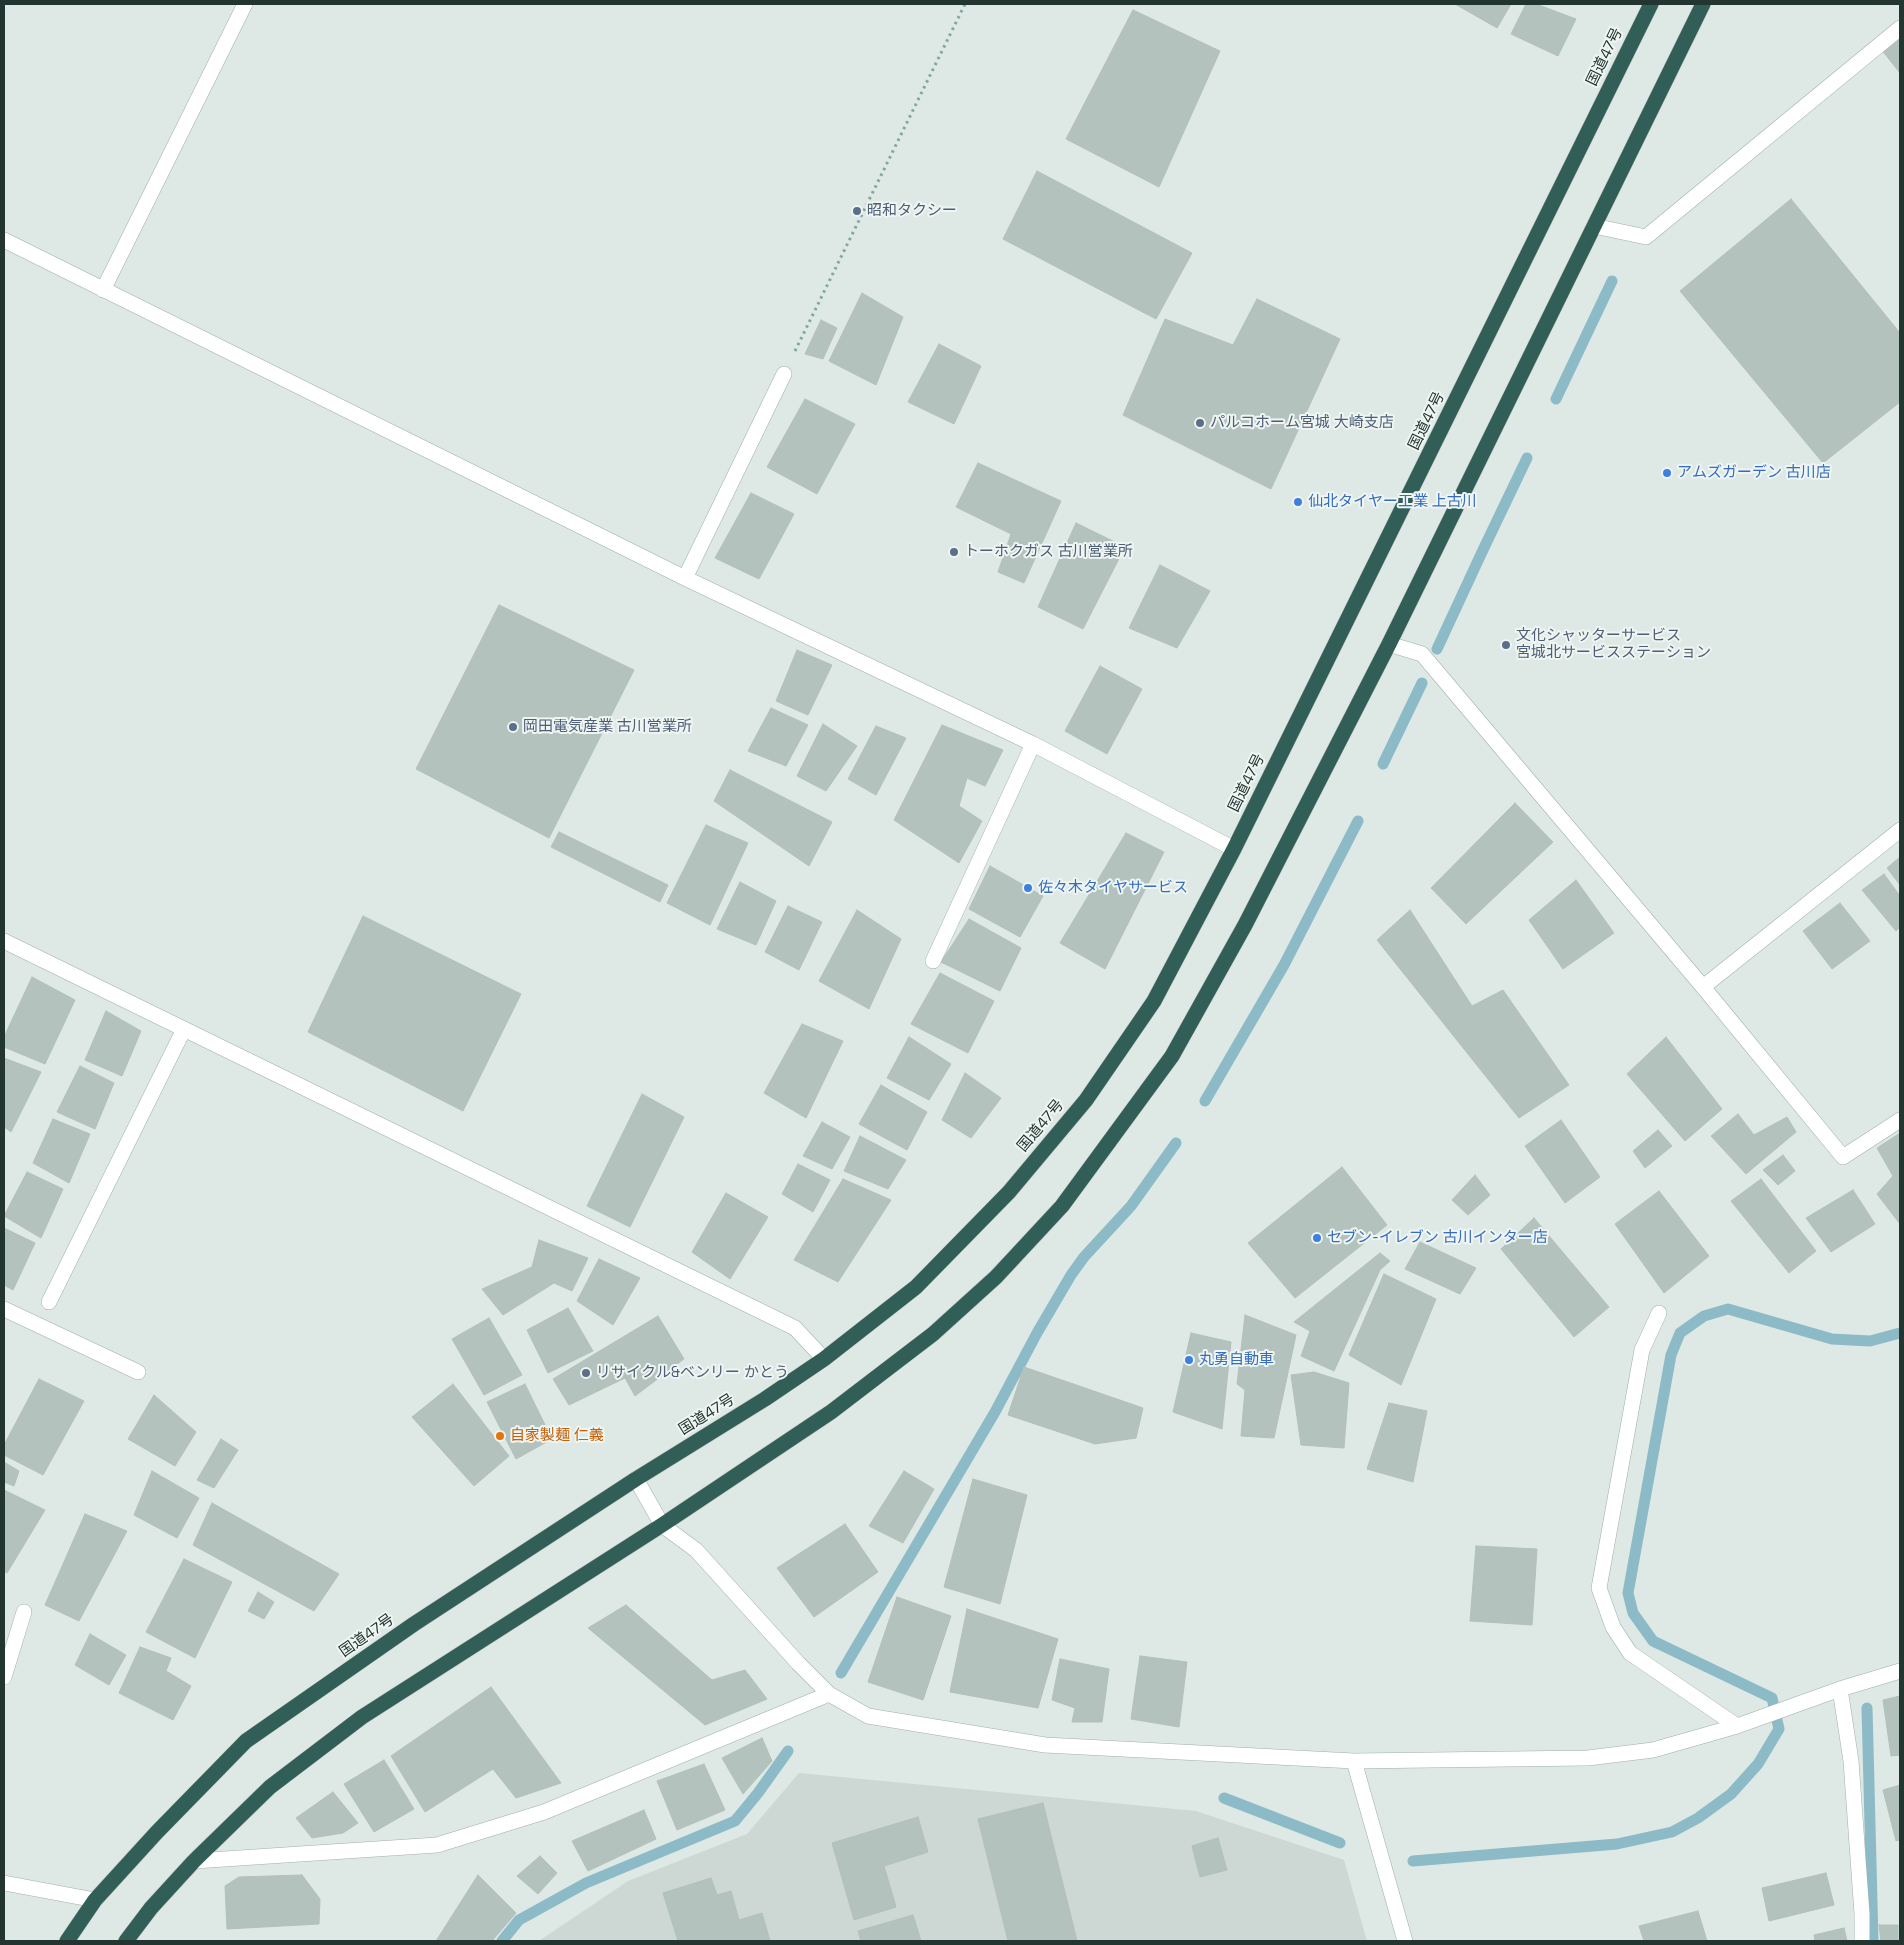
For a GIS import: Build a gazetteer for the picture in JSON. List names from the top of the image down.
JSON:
{
  "streets": {
    "highway": ["国道47号"]
  },
  "places": [
    "昭和タクシー",
    "パルコホーム宮城 大崎支店",
    "アムズガーデン 古川店",
    "仙北タイヤー工業 上古川",
    "トーホクガス 古川営業所",
    "文化シャッターサービス 宮城北サービスステーション",
    "岡田電気産業 古川営業所",
    "佐々木タイヤサービス",
    "セブン-イレブン 古川インター店",
    "丸勇自動車",
    "リサイクル&ベンリー かとう",
    "自家製麺 仁義"
  ]
}
